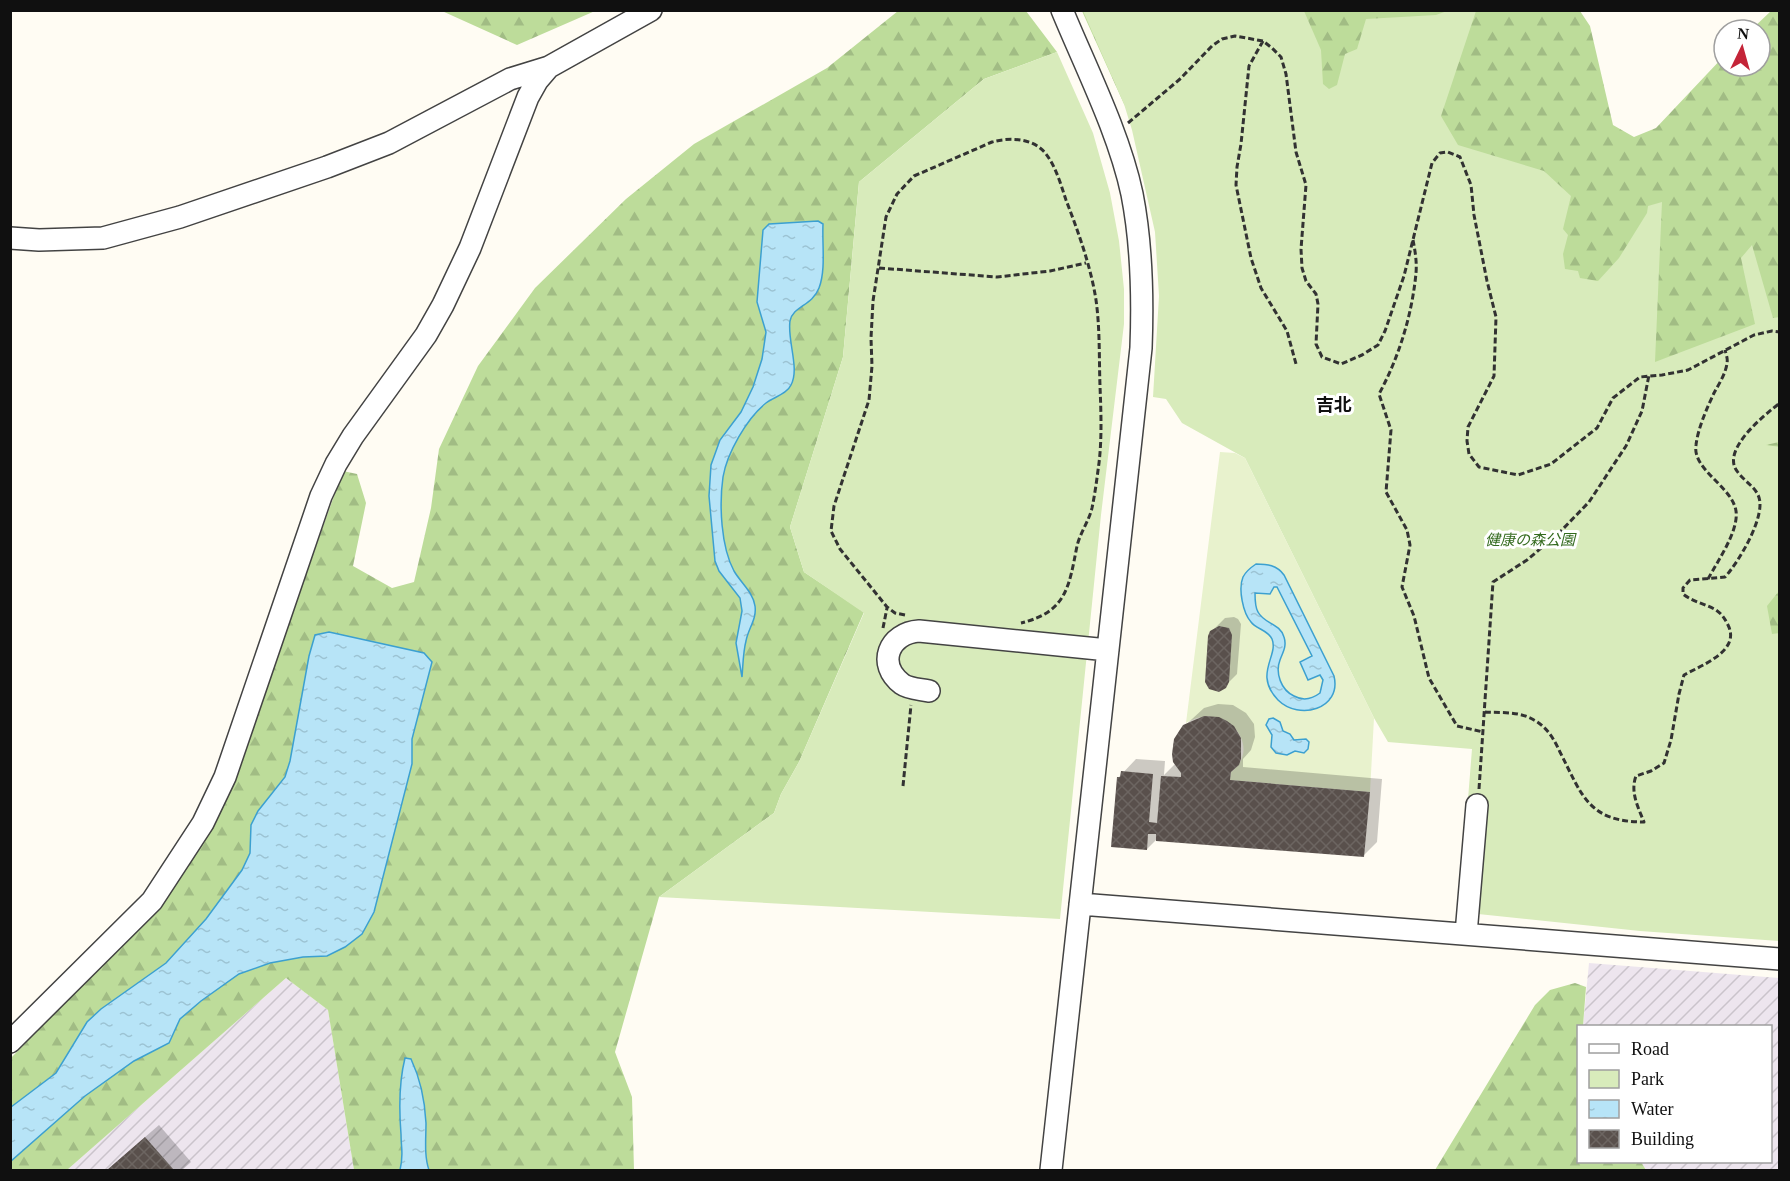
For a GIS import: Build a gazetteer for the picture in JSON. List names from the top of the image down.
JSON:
{
  "districts": ["吉北"],
  "parks": ["健康の森公園"],
  "legend": [
    "Road",
    "Park",
    "Water",
    "Building"
  ],
  "north": "top"
}
